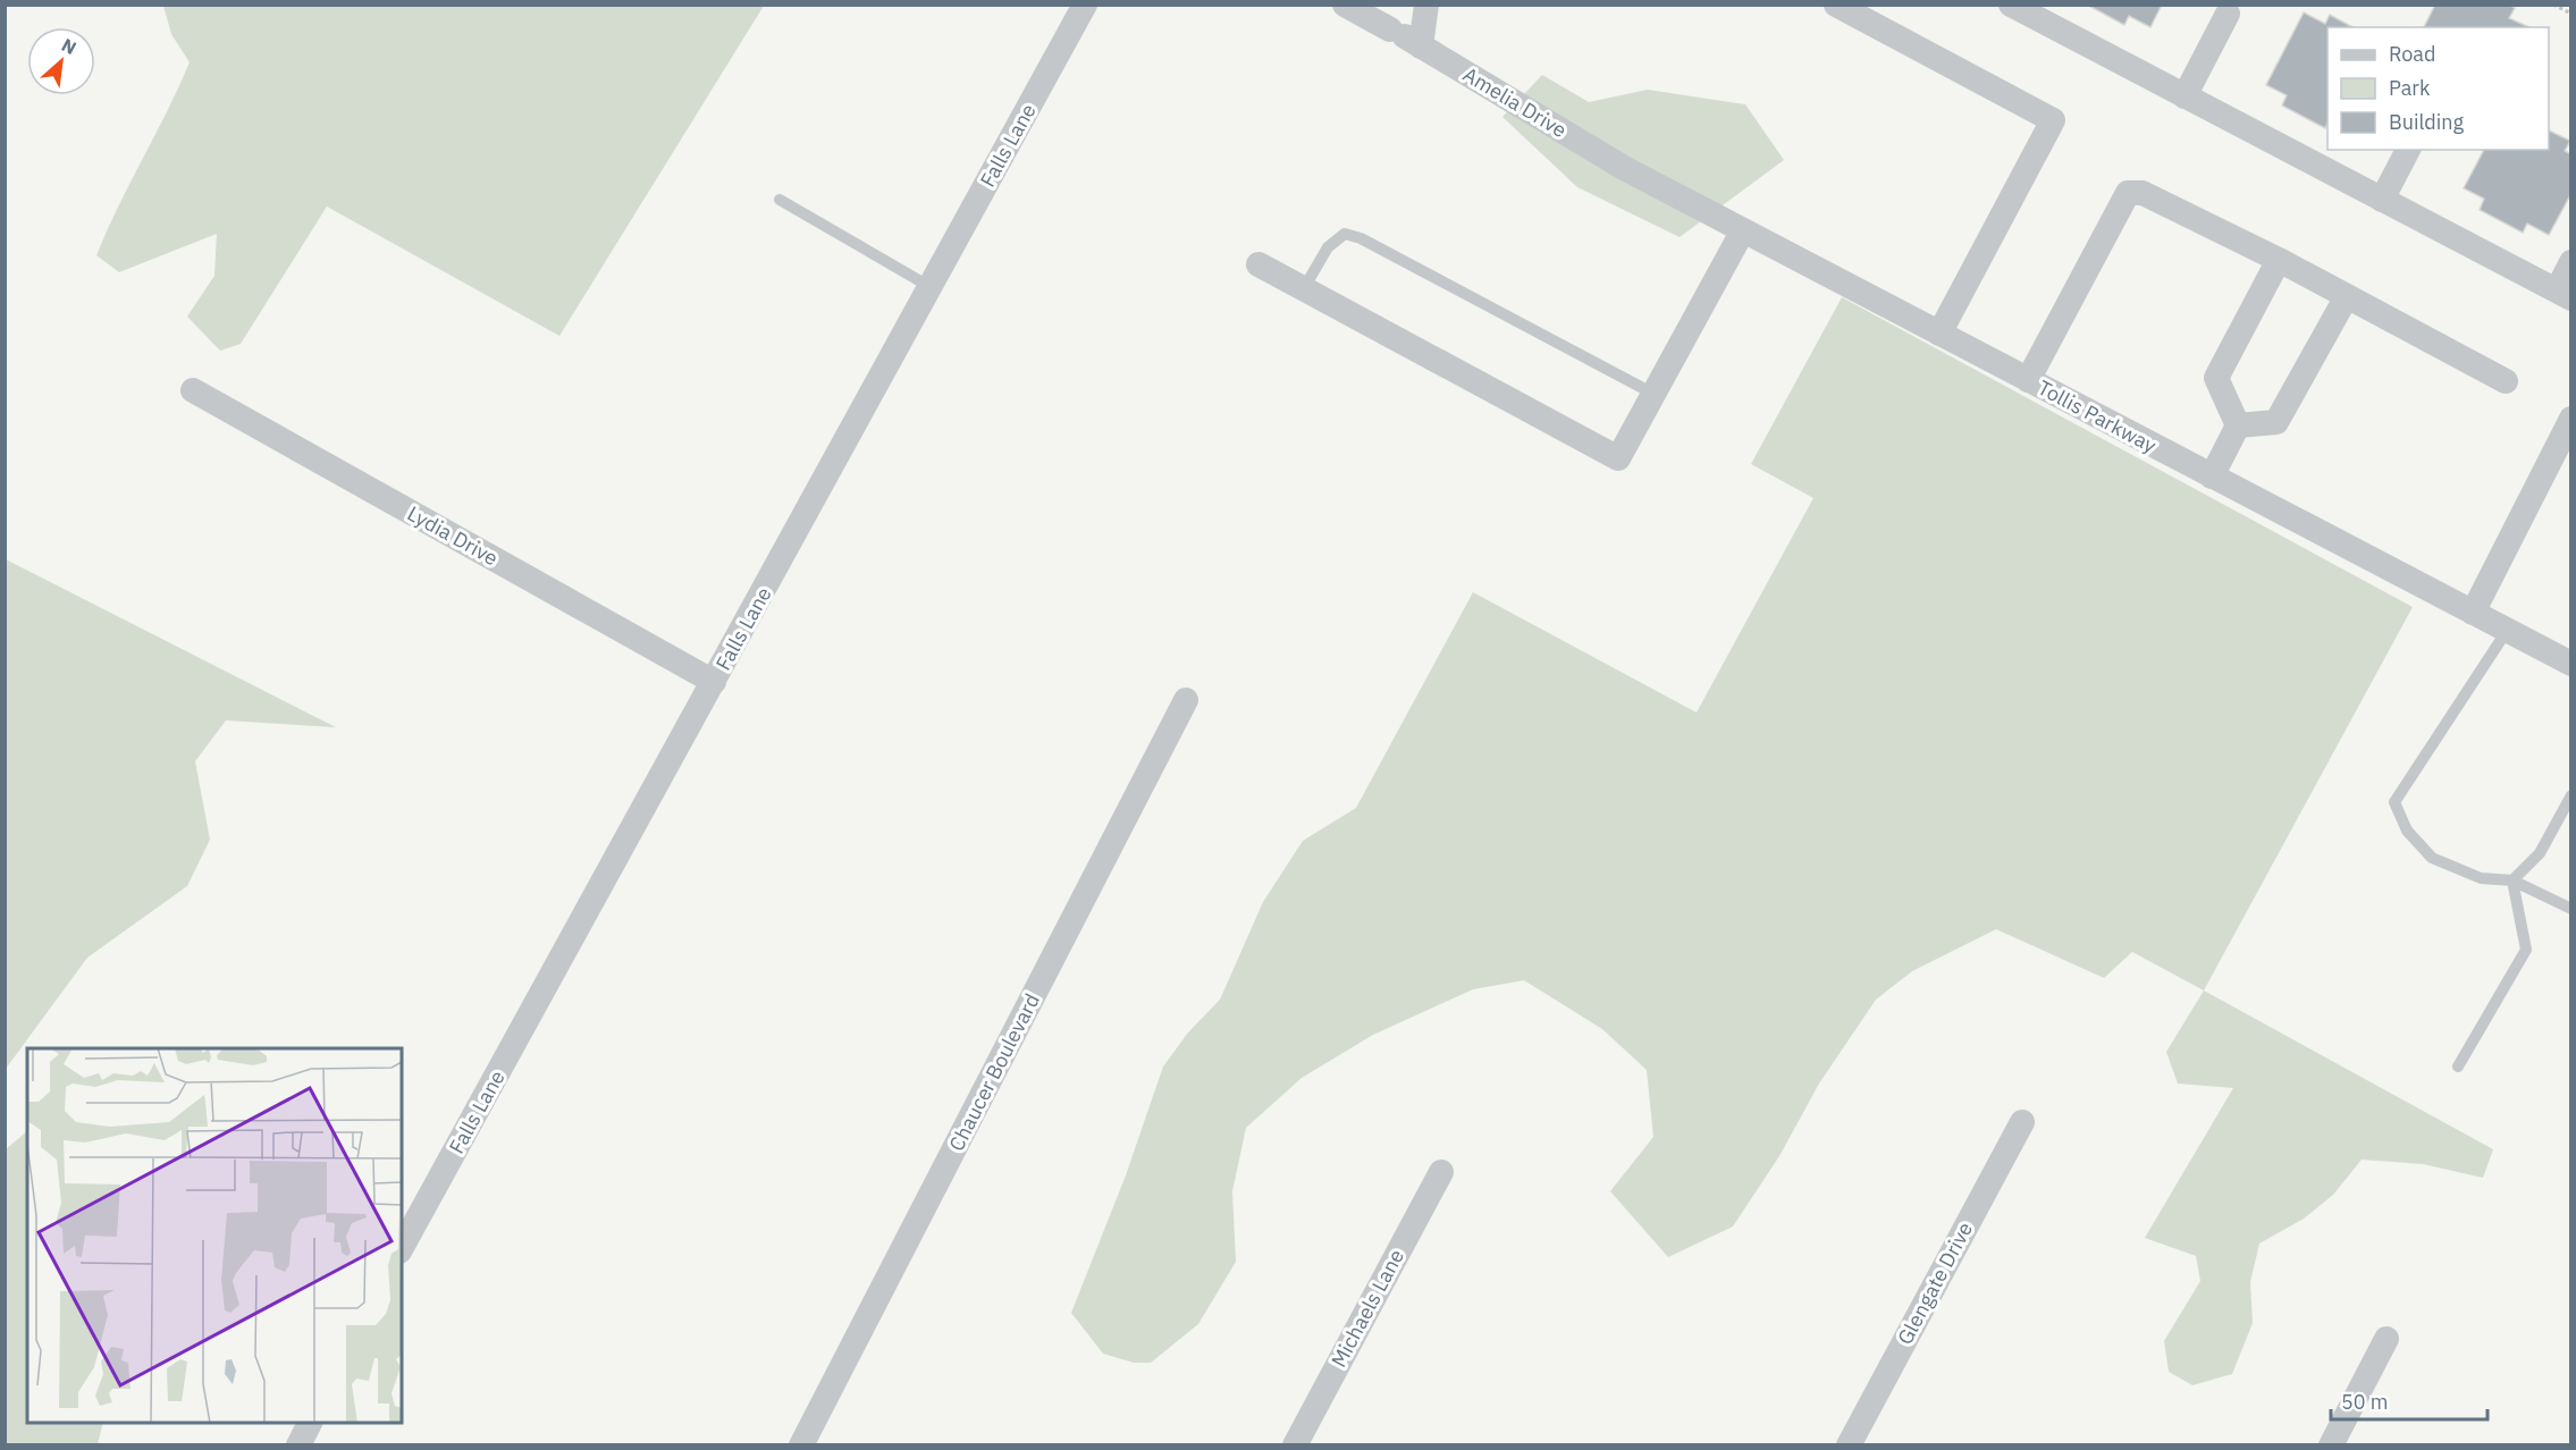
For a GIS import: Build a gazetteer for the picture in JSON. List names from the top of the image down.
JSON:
{
  "streets": {
    "street": [
      "Amelia Drive",
      "Falls Lane",
      "Tollis Parkway",
      "Lydia Drive",
      "Chaucer Boulevard",
      "Glengate Drive",
      "Michaels Lane"
    ]
  },
  "crossings": [
    ["Amelia Drive", "Tollis Parkway"],
    ["Falls Lane", "Lydia Drive"]
  ],
  "legend": ["Road", "Park", "Building"],
  "scale_bar": "50 m",
  "north": "top right"
}
